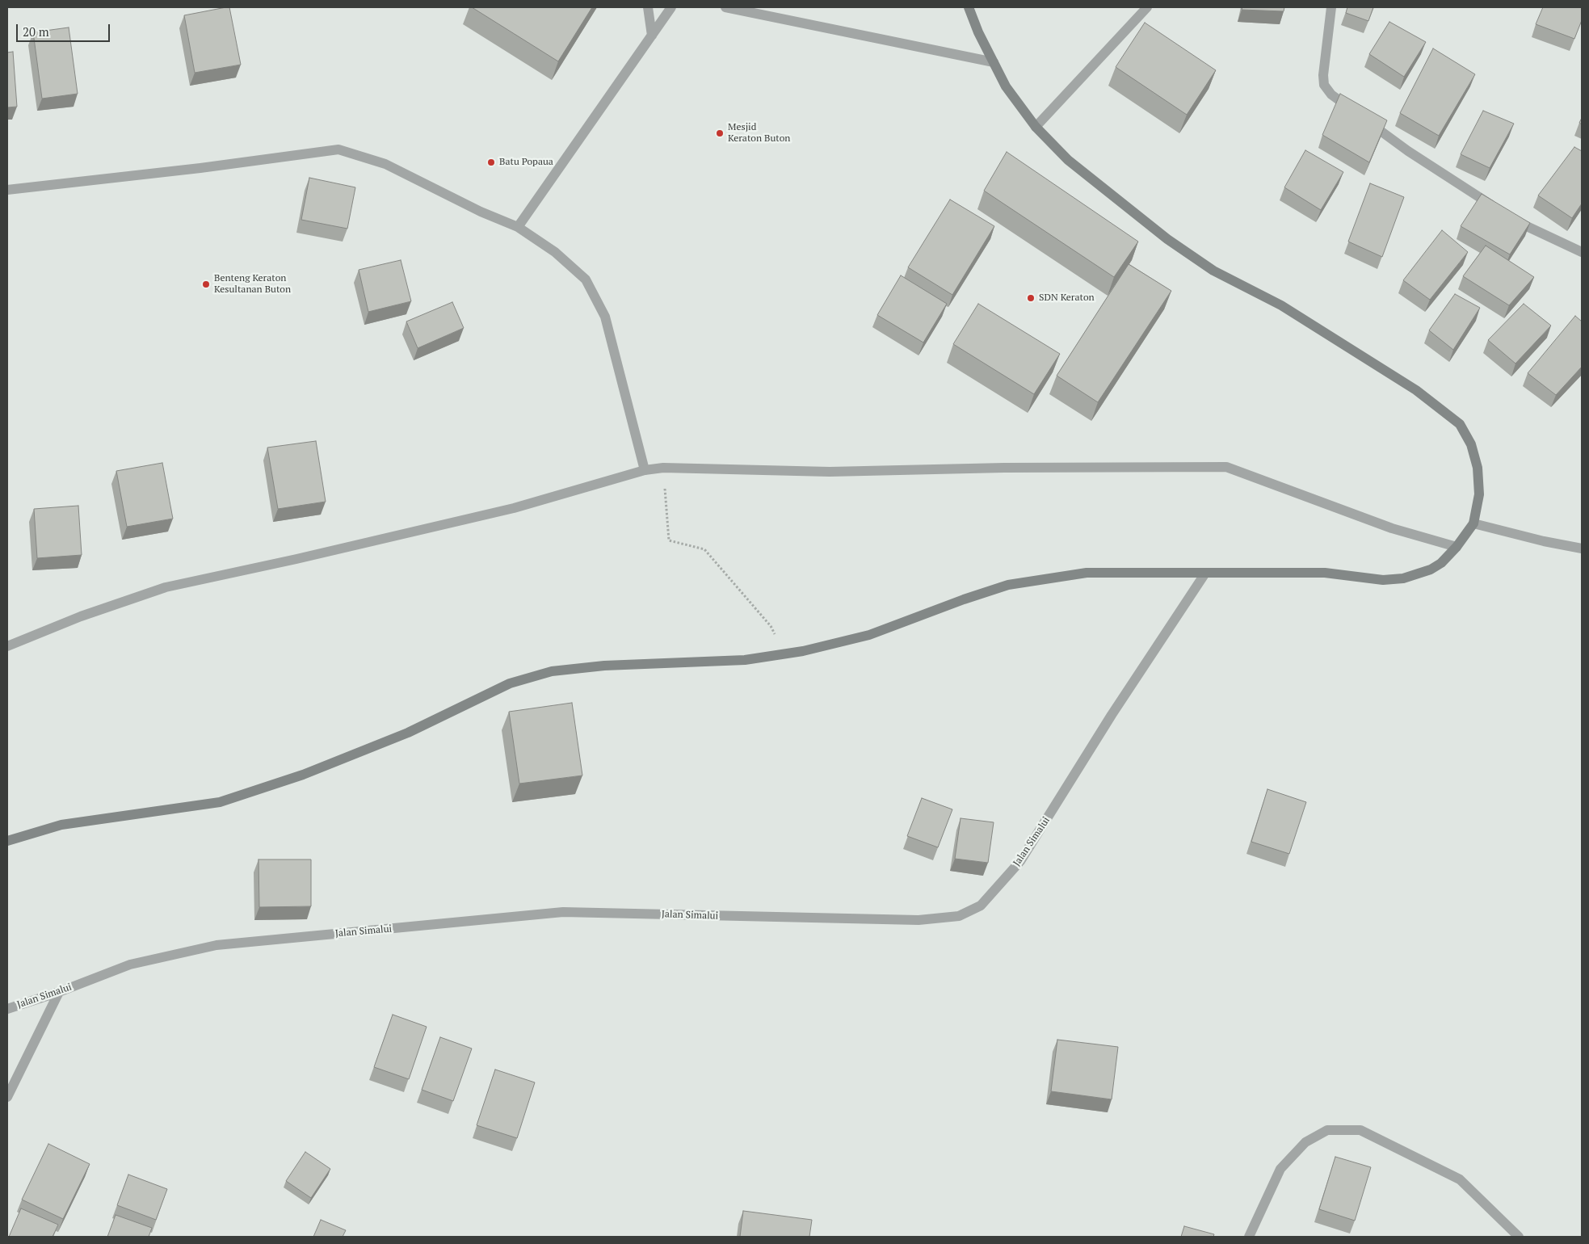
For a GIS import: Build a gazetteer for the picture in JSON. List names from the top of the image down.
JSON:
{
  "streets": {
    "street": ["Jalan Simalui"]
  },
  "places": [
    "Mesjid Keraton Buton",
    "Batu Popaua",
    "Benteng Keraton Kesultanan Buton",
    "SDN Keraton"
  ],
  "scale_bar": "20 m"
}
